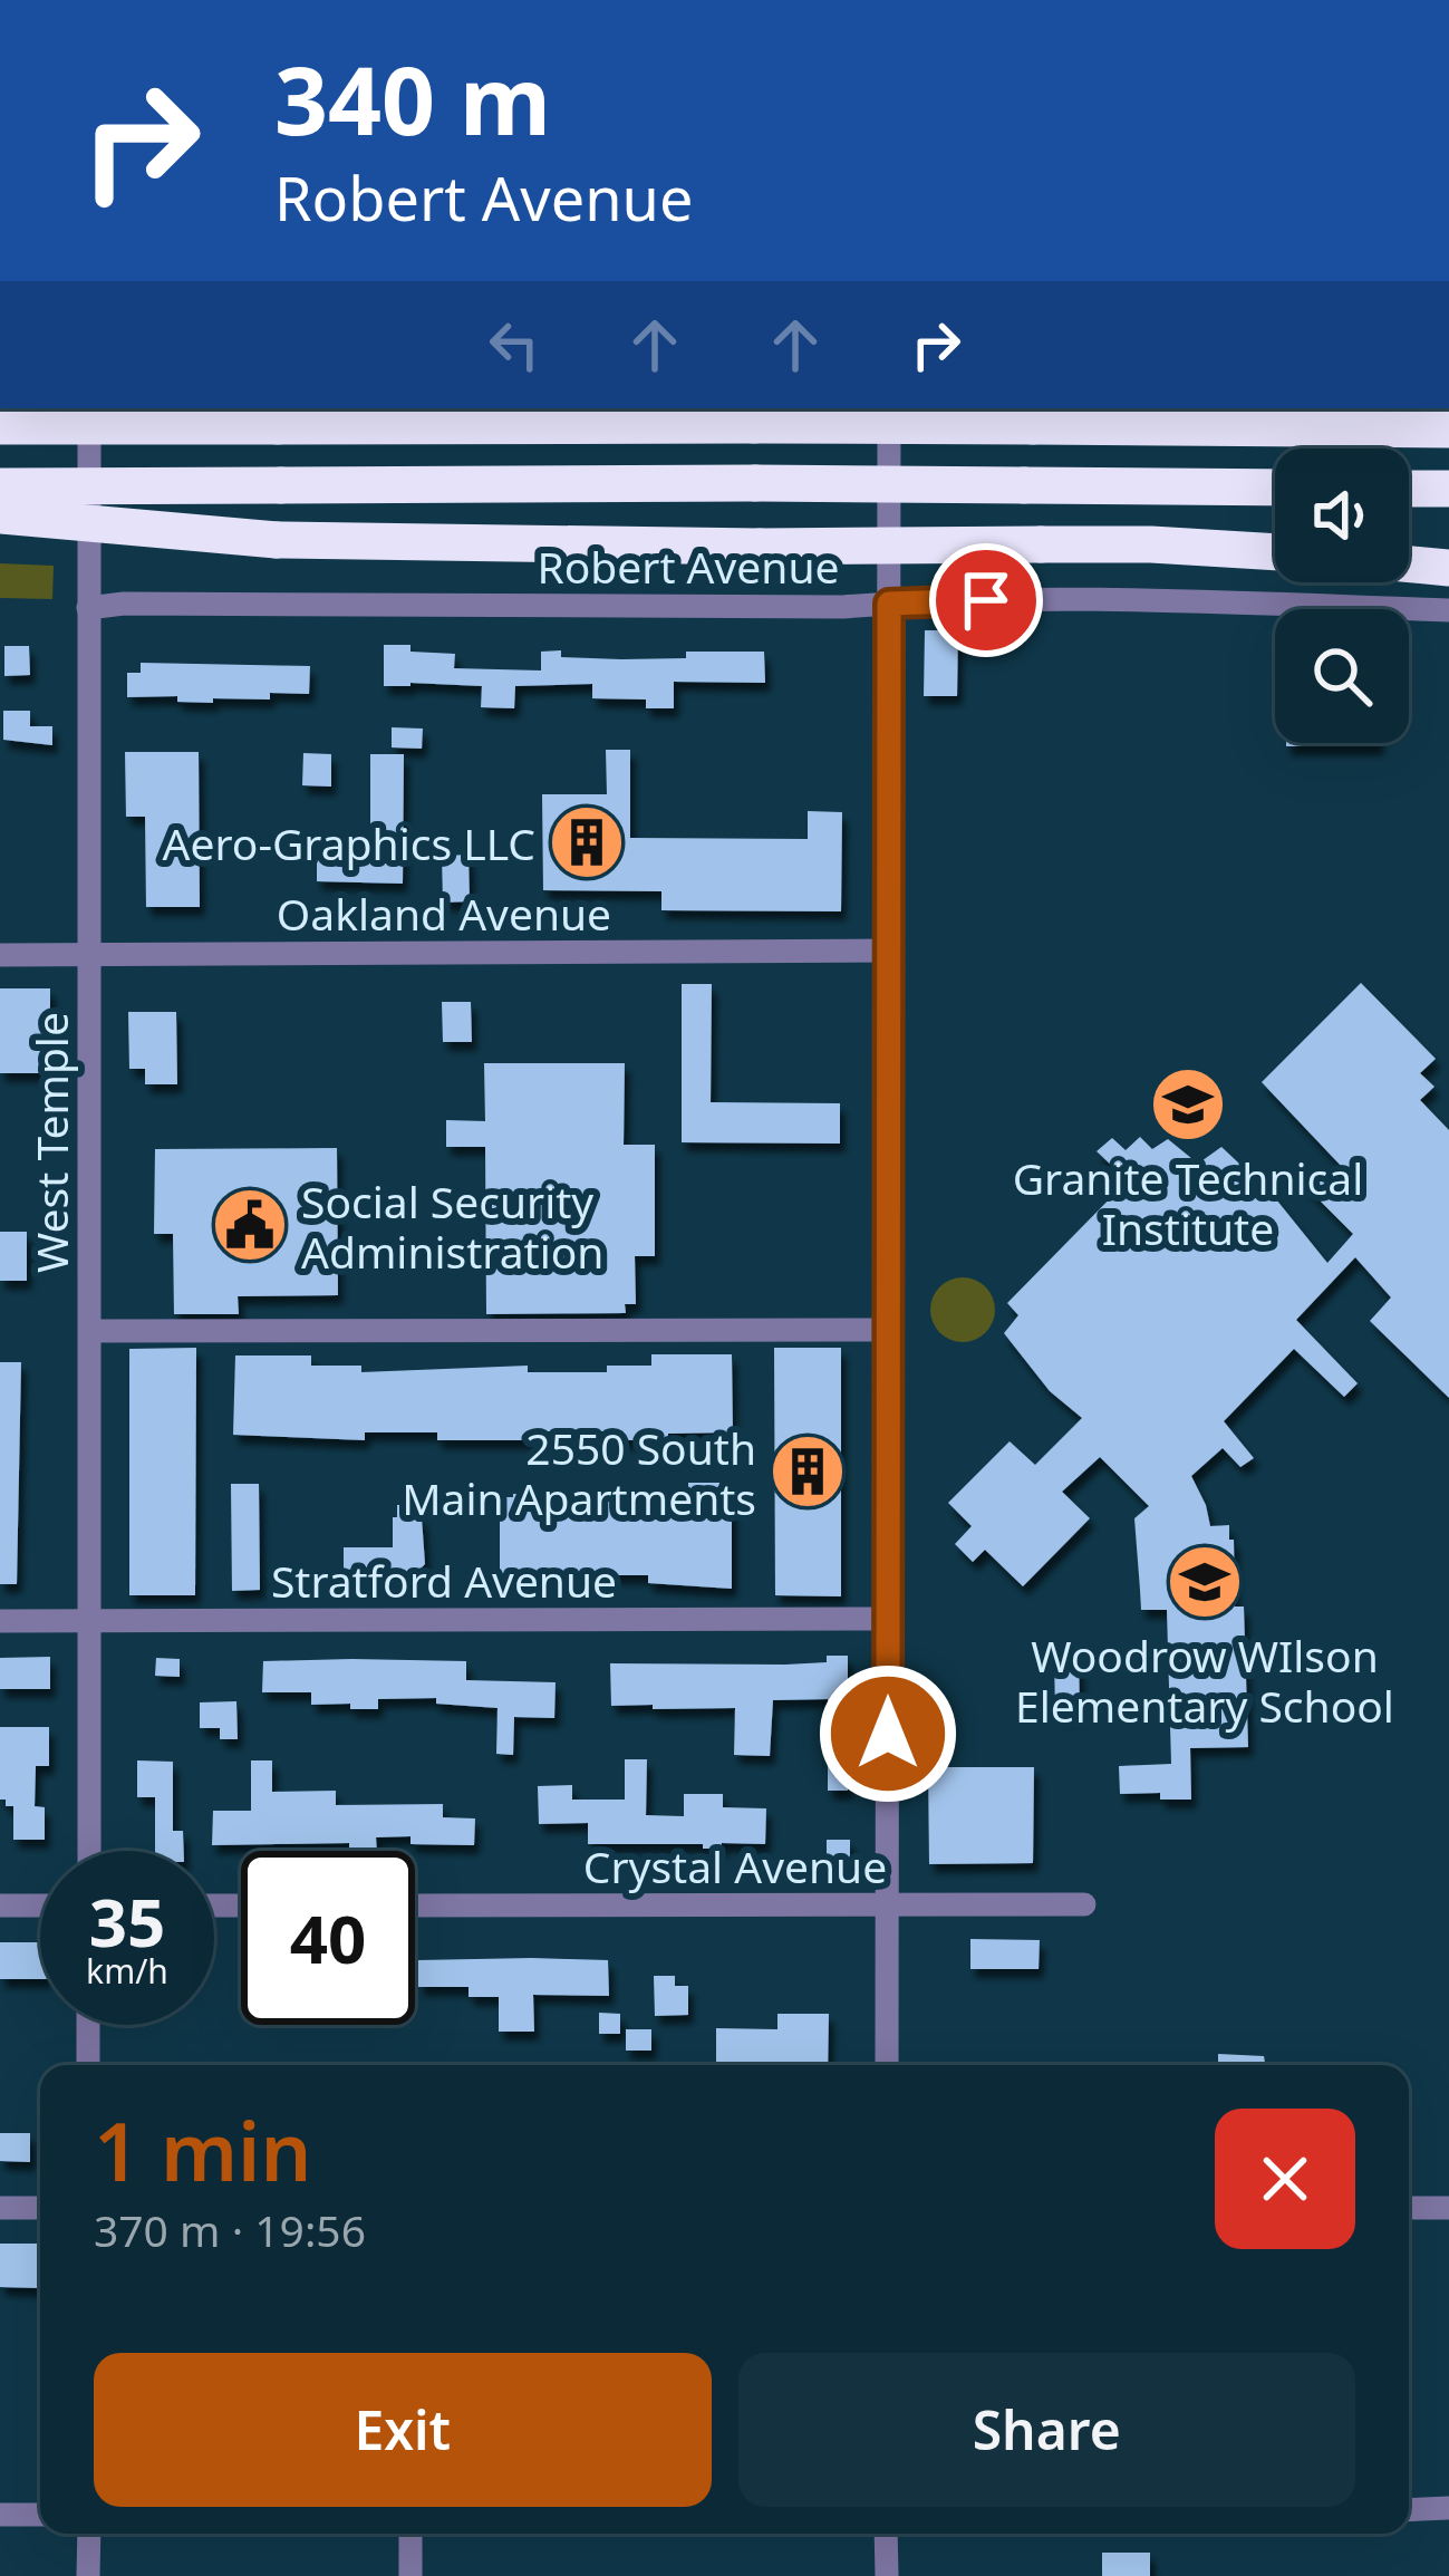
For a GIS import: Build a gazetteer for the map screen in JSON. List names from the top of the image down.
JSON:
{
  "streets": {
    "street": [
      "Robert Avenue",
      "Oakland Avenue",
      "West Temple",
      "Stratford Avenue",
      "Crystal Avenue"
    ]
  },
  "crossings": [
    ["Robert Avenue", "West Temple"],
    ["Oakland Avenue", "West Temple"],
    ["West Temple", "Stratford Avenue"]
  ],
  "places": {
    "building": ["Aero-Graphics LLC", "2550 South Main Apartments"],
    "school or university": ["Granite Technical Institute", "Woodrow WIlson Elementary School"],
    "public building": ["Social Security Administration"]
  },
  "page": {
    "turn": ["340 m", "Robert Avenue"],
    "speed": "35 km/h",
    "limit": "40",
    "heading": ["1 min", "370 m · 19:56"],
    "buttons": ["Exit", "Share"]
  }
}
